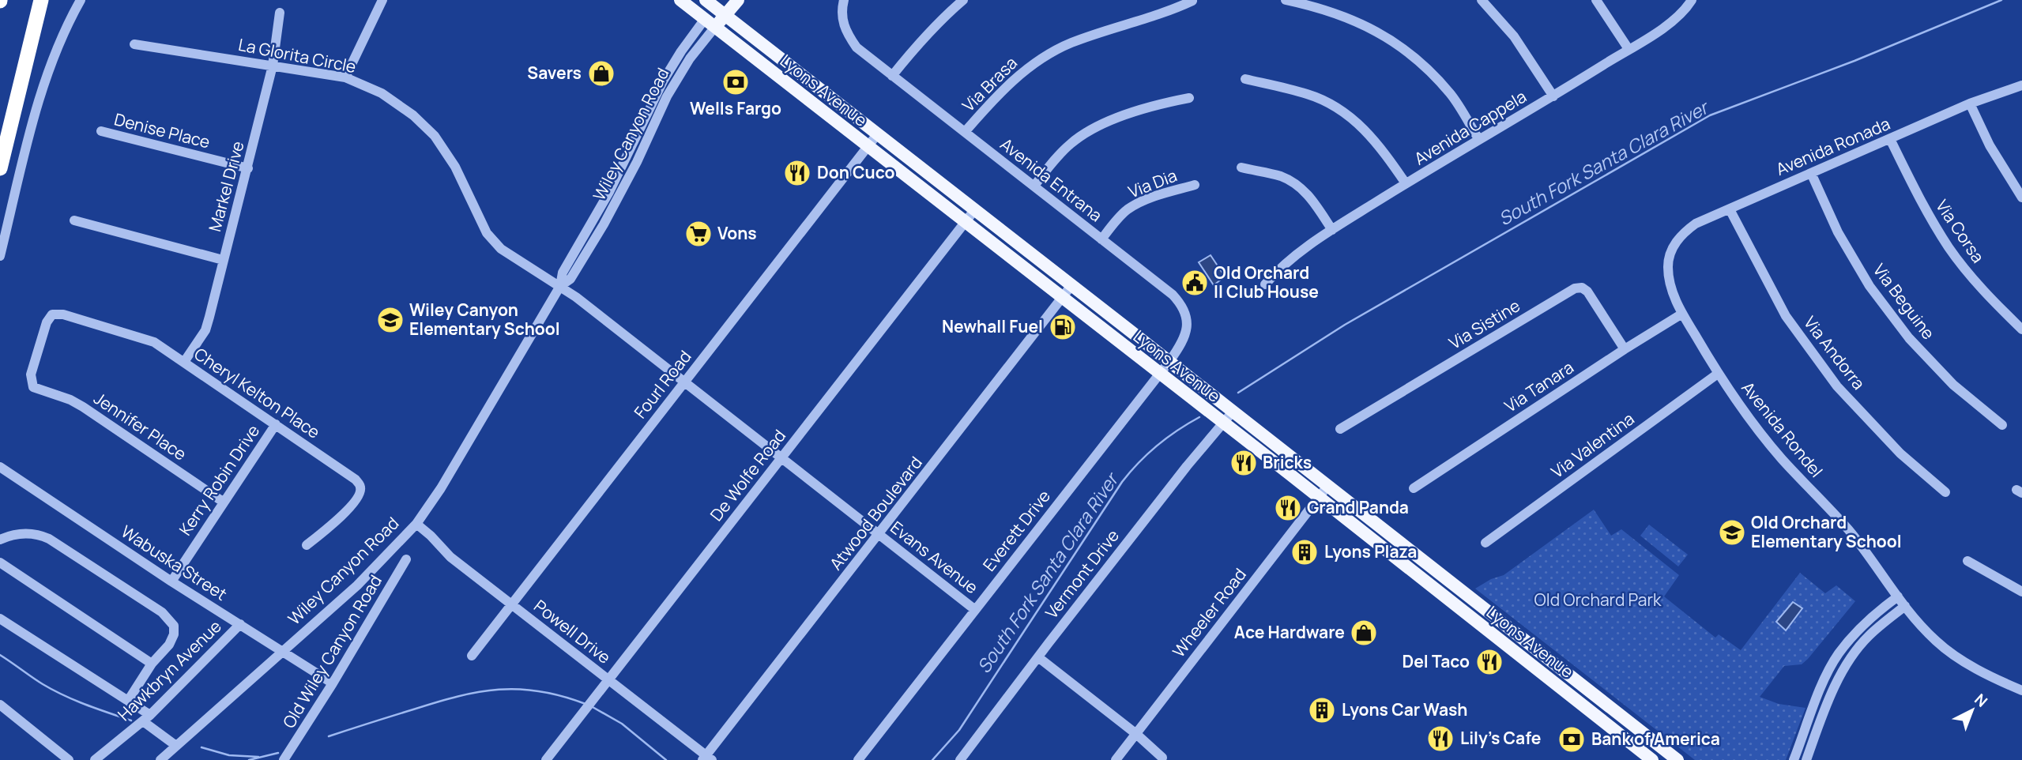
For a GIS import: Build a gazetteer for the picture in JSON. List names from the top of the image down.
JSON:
{
  "streets": {
    "main road": ["Lyons Avenue", "Wiley Canyon Road"],
    "street": [
      "La Glorita Circle",
      "Via Brasa",
      "Avenida Cappela",
      "Denise Place",
      "Avenida Ronada",
      "Avenida Entrana",
      "Via Dia",
      "Markel Drive",
      "Via Corsa",
      "Via Beguine",
      "Via Sistine",
      "Via Andorra",
      "Fourl Road",
      "Via Tanara",
      "Cheryl Kelton Place",
      "Jennifer Place",
      "Avenida Rondel",
      "Via Valentina",
      "De Wolfe Road",
      "Kerry Robin Drive",
      "Atwood Boulevard",
      "Everett Drive",
      "Evans Avenue",
      "Wabuska Street",
      "Vermont Drive",
      "Wheeler Road",
      "Powell Drive",
      "Old Wiley Canyon Road",
      "Hawkbryn Avenue"
    ]
  },
  "crossings": [
    ["La Glorita Circle", "Wiley Canyon Road"],
    ["La Glorita Circle", "Markel Drive"],
    ["La Glorita Circle", "Evans Avenue"],
    ["Via Brasa", "Avenida Entrana"],
    ["Lyons Avenue", "Wiley Canyon Road"],
    ["Lyons Avenue", "Avenida Entrana"],
    ["Lyons Avenue", "Fourl Road"],
    ["Lyons Avenue", "De Wolfe Road"],
    ["Lyons Avenue", "Atwood Boulevard"],
    ["Lyons Avenue", "Everett Drive"],
    ["Lyons Avenue", "Vermont Drive"],
    ["Lyons Avenue", "Wheeler Road"],
    ["Denise Place", "Markel Drive"],
    ["Wiley Canyon Road", "Evans Avenue"],
    ["Wiley Canyon Road", "Wabuska Street"],
    ["Wiley Canyon Road", "Powell Drive"],
    ["Avenida Ronada", "Via Corsa"],
    ["Avenida Ronada", "Via Beguine"],
    ["Avenida Ronada", "Via Andorra"],
    ["Avenida Ronada", "Avenida Rondel"],
    ["Avenida Entrana", "Via Dia"],
    ["Avenida Entrana", "Everett Drive"],
    ["Markel Drive", "Cheryl Kelton Place"],
    ["Via Sistine", "Via Tanara"],
    ["Fourl Road", "Evans Avenue"],
    ["Fourl Road", "Powell Drive"],
    ["Via Tanara", "Avenida Rondel"],
    ["Cheryl Kelton Place", "Jennifer Place"],
    ["Cheryl Kelton Place", "Kerry Robin Drive"],
    ["Jennifer Place", "Kerry Robin Drive"],
    ["Avenida Rondel", "Via Valentina"],
    ["De Wolfe Road", "Evans Avenue"],
    ["De Wolfe Road", "Powell Drive"],
    ["Kerry Robin Drive", "Wabuska Street"],
    ["Atwood Boulevard", "Evans Avenue"],
    ["Atwood Boulevard", "Powell Drive"],
    ["Everett Drive", "Evans Avenue"],
    ["Wabuska Street", "Old Wiley Canyon Road"],
    ["Wabuska Street", "Hawkbryn Avenue"]
  ],
  "water": ["South Fork Santa Clara River"],
  "parks": ["Old Orchard Park"],
  "places": {
    "shop": ["Savers", "Ace Hardware"],
    "bank": ["Wells Fargo", "Bank of America"],
    "restaurant": [
      "Don Cuco",
      "Bricks",
      "Grand Panda",
      "Del Taco",
      "Lily's Cafe"
    ],
    "supermarket": ["Vons"],
    "public building": ["Old Orchard II Club House"],
    "school or university": ["Wiley Canyon Elementary School", "Old Orchard Elementary School"],
    "fuel station": ["Newhall Fuel"],
    "building": ["Lyons Plaza", "Lyons Car Wash"]
  },
  "north": "top right"
}
